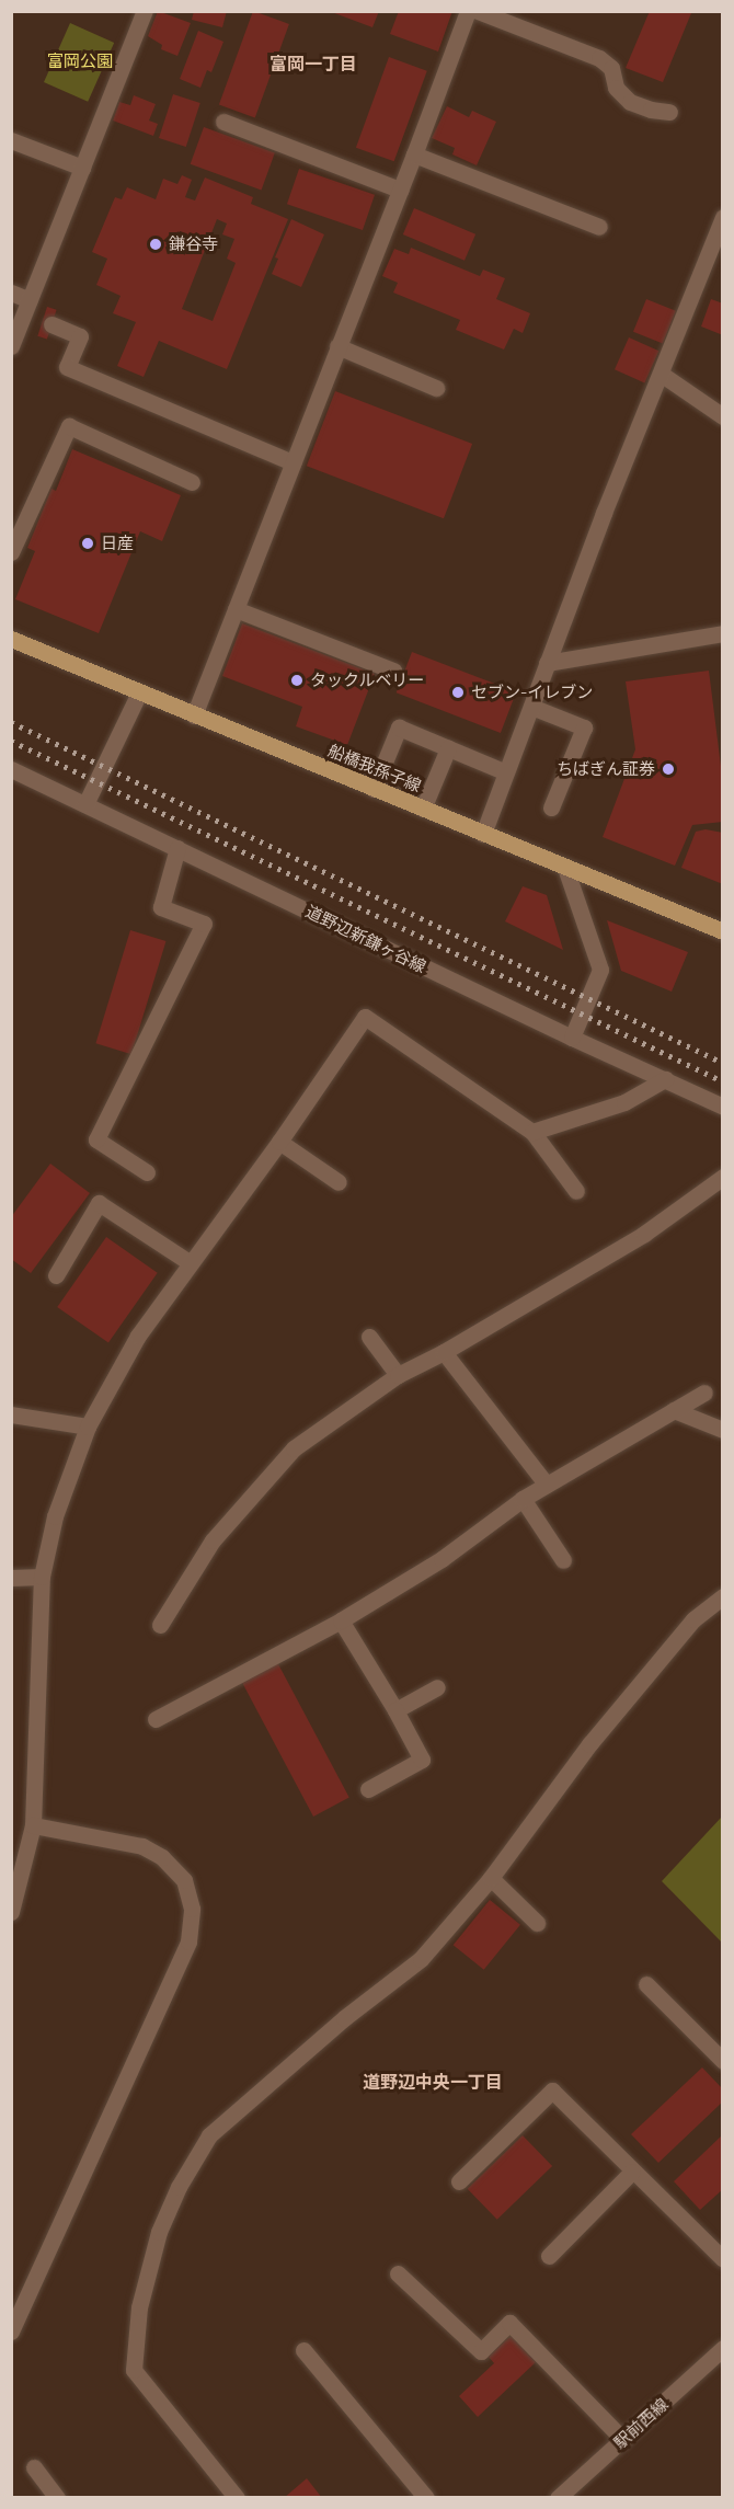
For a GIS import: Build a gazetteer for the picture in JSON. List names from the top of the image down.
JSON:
{
  "streets": {
    "main road": ["船橋我孫子線"],
    "street": ["道野辺新鎌ヶ谷線", "駅前西線"]
  },
  "districts": ["富岡一丁目", "道野辺中央一丁目"],
  "parks": ["富岡公園"],
  "places": [
    "鎌谷寺",
    "日産",
    "タックルベリー",
    "セブン-イレブン",
    "ちばぎん証券"
  ]
}
